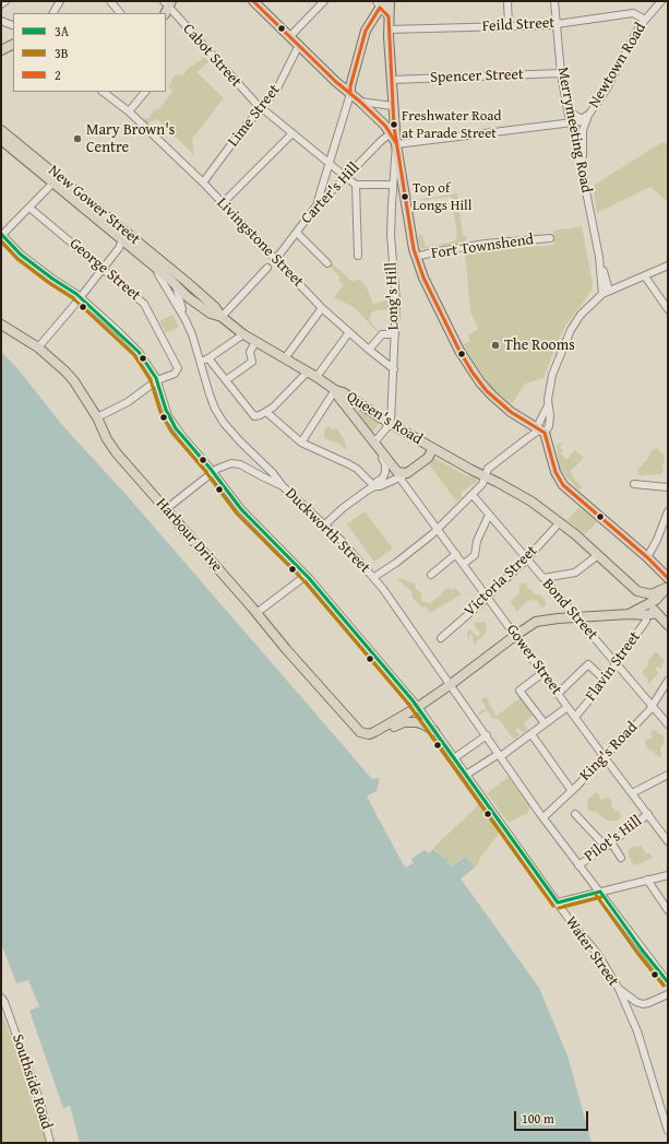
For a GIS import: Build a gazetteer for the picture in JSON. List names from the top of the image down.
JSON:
{
  "streets": {
    "main road": [
      "New Gower Street",
      "Queen's Road",
      "Harbour Drive",
      "Gower Street"
    ],
    "street": [
      "Feild Street",
      "Cabot Street",
      "Newtown Road",
      "Spencer Street",
      "Lime Street",
      "Merrymeeting Road",
      "Carter's Hill",
      "Livingstone Street",
      "Fort Townshend",
      "George Street",
      "Long's Hill",
      "Duckworth Street",
      "Victoria Street",
      "Bond Street",
      "Flavin Street",
      "King's Road",
      "Pilot's Hill",
      "Water Street",
      "Southside Road"
    ]
  },
  "crossings": [
    ["Feild Street", "Newtown Road"],
    ["Feild Street", "Merrymeeting Road"],
    ["Cabot Street", "Lime Street"],
    ["Cabot Street", "Carter's Hill"],
    ["Newtown Road", "Merrymeeting Road"],
    ["Newtown Road", "Long's Hill"],
    ["Spencer Street", "Merrymeeting Road"],
    ["Lime Street", "Livingstone Street"],
    ["Carter's Hill", "Livingstone Street"],
    ["New Gower Street", "Queen's Road"],
    ["New Gower Street", "Duckworth Street"],
    ["Livingstone Street", "Long's Hill"],
    ["George Street", "Water Street"],
    ["Long's Hill", "Queen's Road"],
    ["Queen's Road", "Victoria Street"],
    ["Queen's Road", "Gower Street"],
    ["Duckworth Street", "King's Road"],
    ["Duckworth Street", "Pilot's Hill"],
    ["Harbour Drive", "Water Street"],
    ["Victoria Street", "Bond Street"],
    ["Victoria Street", "Gower Street"],
    ["Bond Street", "Flavin Street"],
    ["Bond Street", "King's Road"],
    ["Gower Street", "Flavin Street"],
    ["Gower Street", "King's Road"],
    ["Gower Street", "Pilot's Hill"]
  ],
  "places": [
    "Freshwater Road at Parade Street",
    "Mary Brown's Centre",
    "Top of Longs Hill",
    "The Rooms"
  ],
  "lines": ["transit line 2", "transit line 3A", "transit line 3B"],
  "legend": ["3A", "3B", "2"],
  "scale_bar": "100 m"
}
